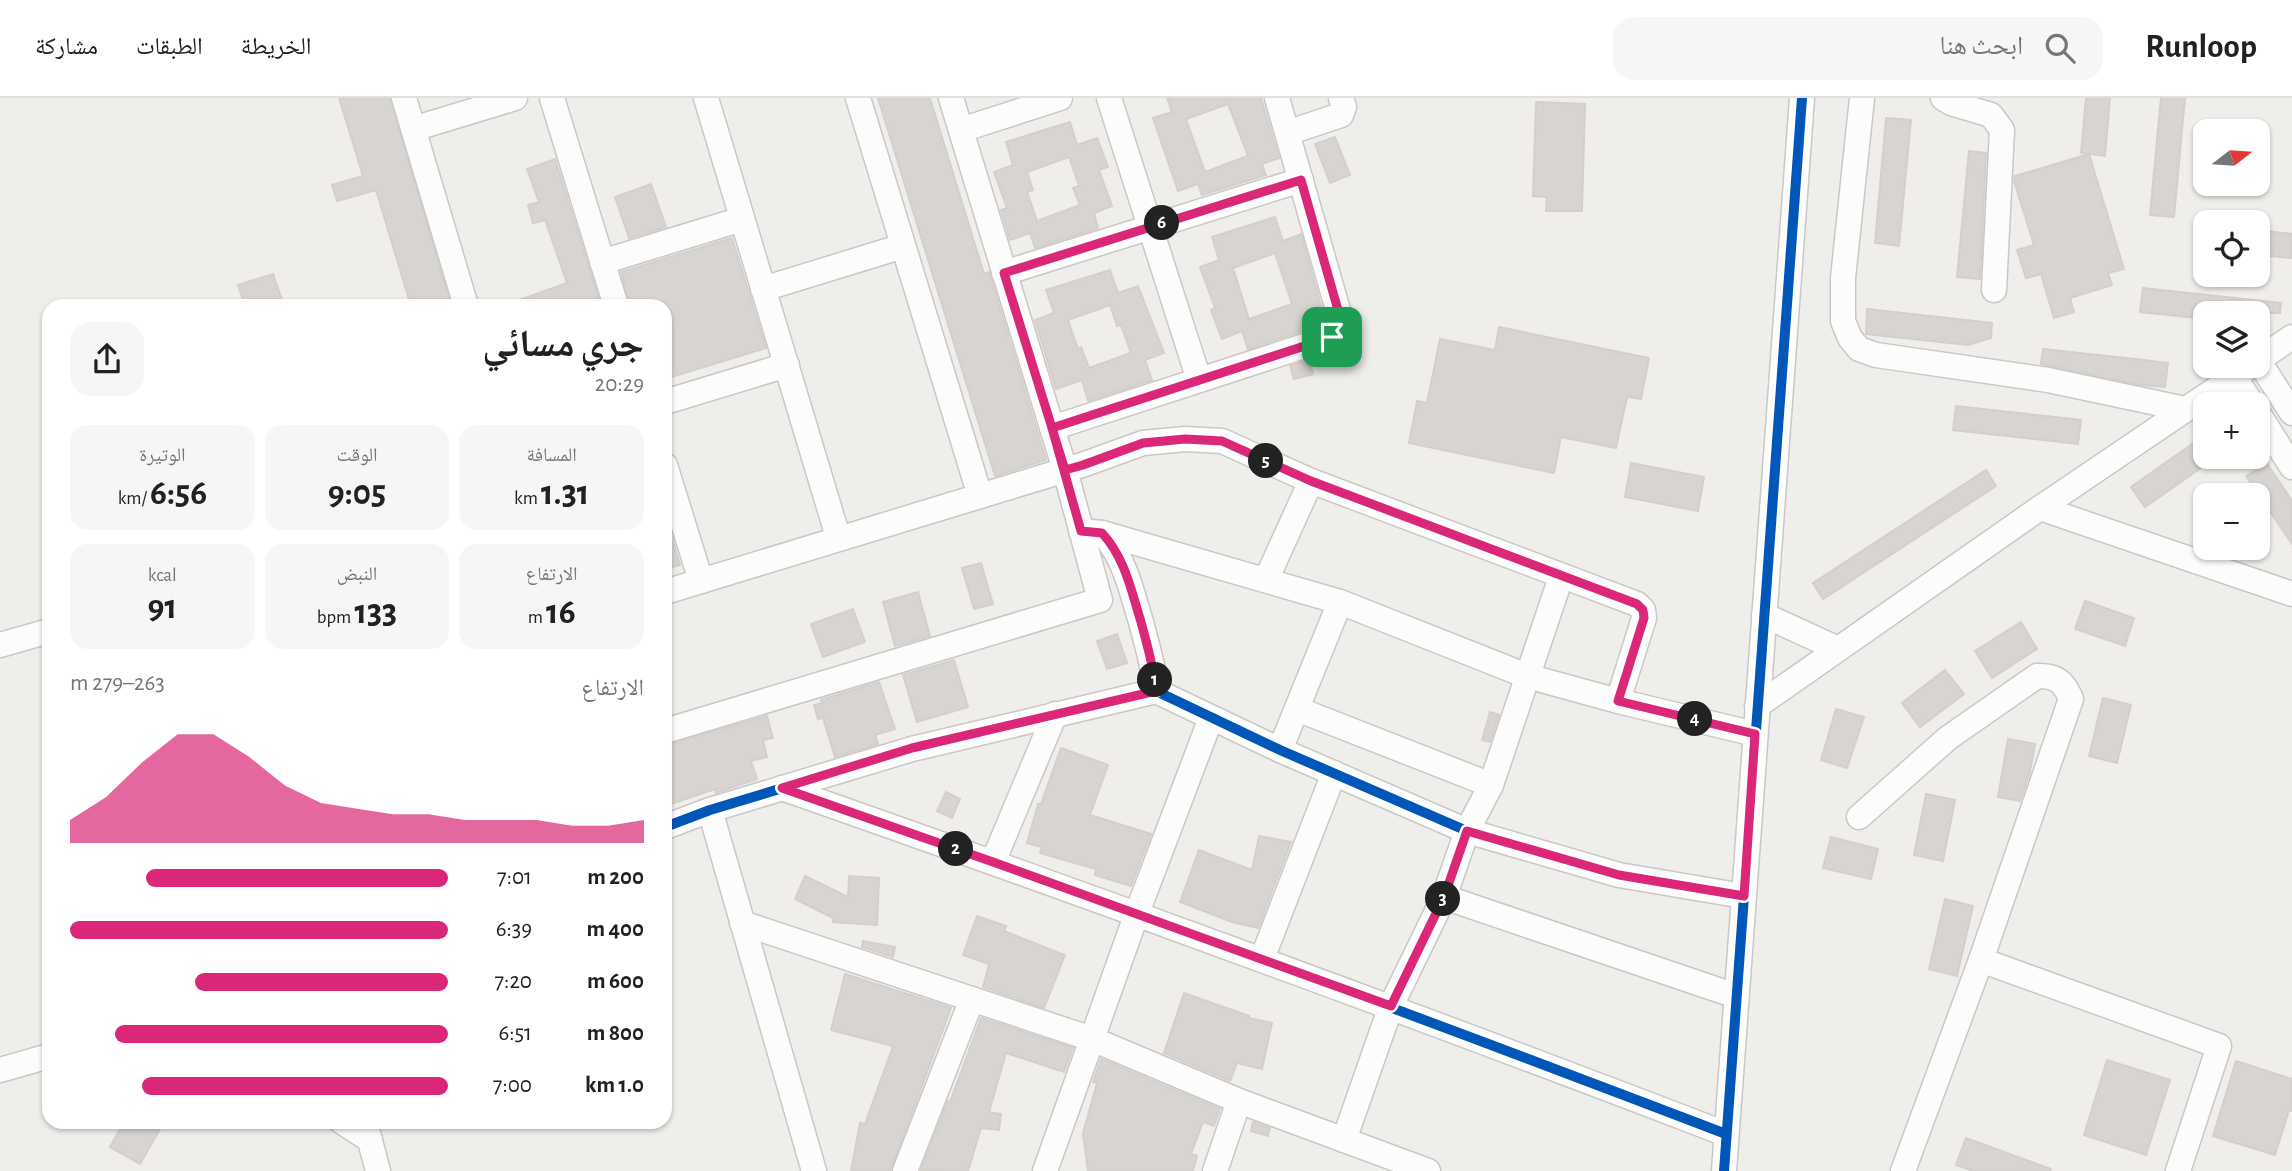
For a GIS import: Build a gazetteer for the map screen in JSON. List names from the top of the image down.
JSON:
{
  "north": "right",
  "page": {
    "header": "Runloop",
    "search": "ابحث هنا",
    "nav": ["الخريطة", "الطبقات", "مشاركة"],
    "map_buttons": ["+", "−"],
    "pins": [
      "6",
      "5",
      "1",
      "4",
      "2",
      "3"
    ],
    "heading": ["جري مسائي", "20:29"],
    "stats": [
      ["المسافة", "1.31 km"],
      ["الوقت", "9:05"],
      ["الوتيرة", "6:56 /km"],
      ["الارتفاع", "16 m"],
      ["النبض", "133 bpm"],
      ["kcal", "91"]
    ],
    "chart": ["الارتفاع", "263–279 m"],
    "list": [
      {
        "name": "200 m",
        "note": "7:01"
      },
      {
        "name": "400 m",
        "note": "6:39"
      },
      {
        "name": "600 m",
        "note": "7:20"
      },
      {
        "name": "800 m",
        "note": "6:51"
      },
      {
        "name": "1.0 km",
        "note": "7:00"
      }
    ]
  }
}
